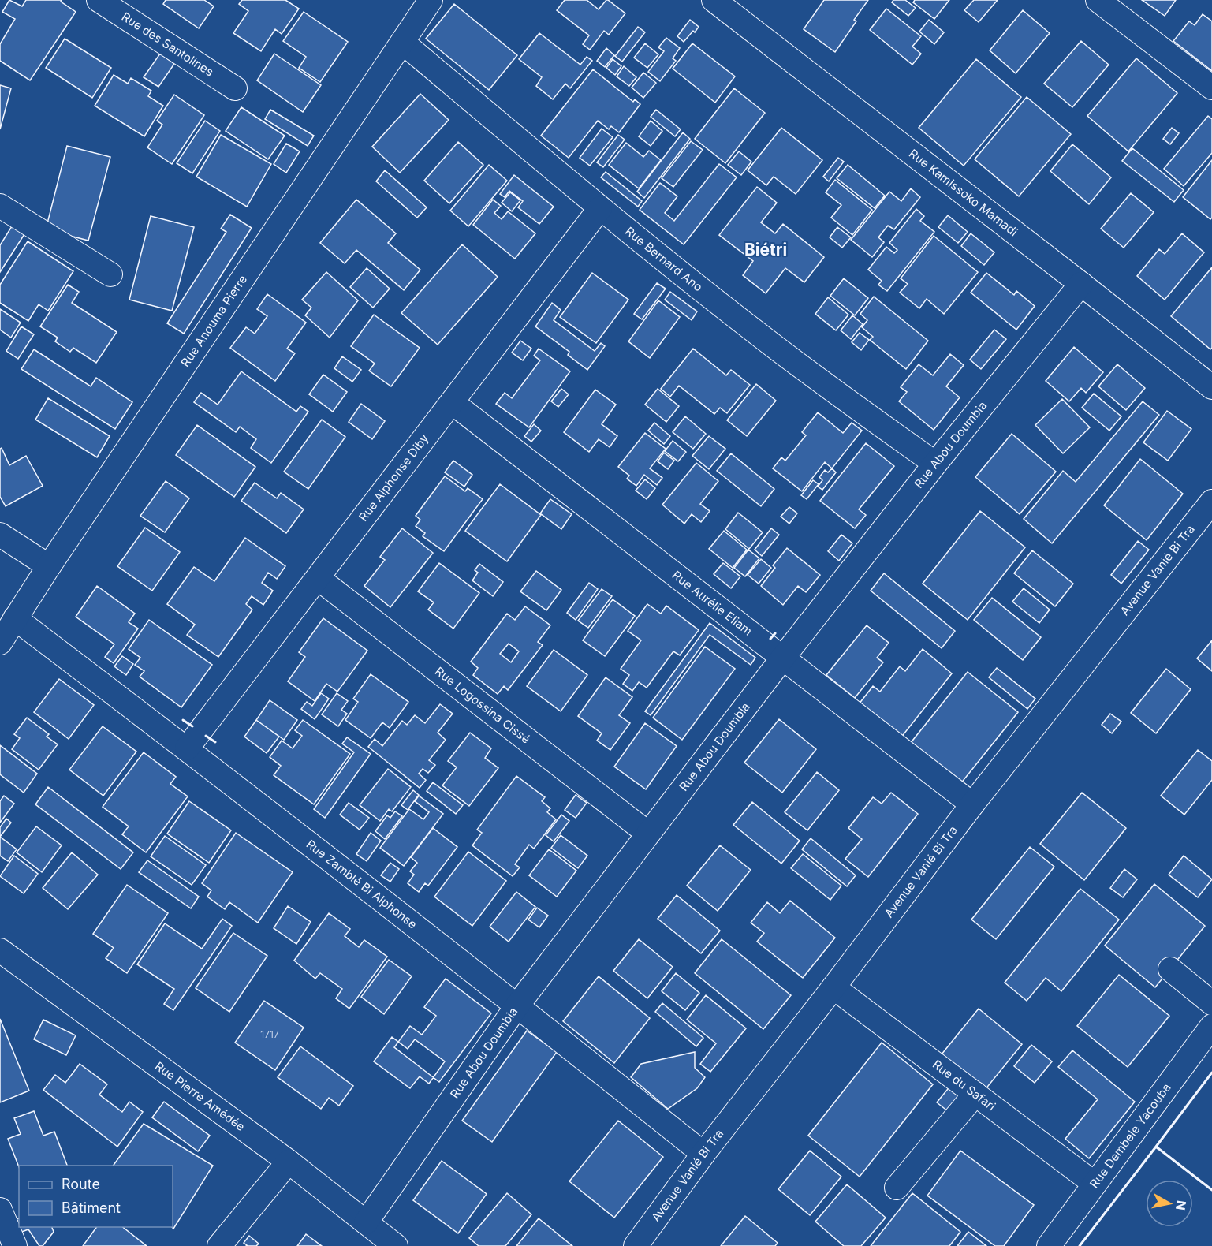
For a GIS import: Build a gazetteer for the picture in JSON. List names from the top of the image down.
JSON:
{
  "streets": {
    "street": [
      "Rue des Santolines",
      "Rue Kamissoko Mamadi",
      "Rue Bernard Ano",
      "Rue Anouma Pierre",
      "Rue Abou Doumbia",
      "Rue Alphonse Diby",
      "Avenue Vanié Bi Tra",
      "Rue Aurélie Eliam",
      "Rue Logossina Cissé",
      "Rue Zamblé Bi Alphonse",
      "Rue du Safari",
      "Rue Pierre Amédée",
      "Rue Dembele Yacouba"
    ]
  },
  "crossings": [
    ["Rue Kamissoko Mamadi", "Rue Abou Doumbia"],
    ["Rue Bernard Ano", "Rue Anouma Pierre"],
    ["Rue Bernard Ano", "Rue Abou Doumbia"],
    ["Rue Bernard Ano", "Rue Alphonse Diby"],
    ["Rue Anouma Pierre", "Rue Zamblé Bi Alphonse"],
    ["Rue Abou Doumbia", "Rue Aurélie Eliam"],
    ["Rue Abou Doumbia", "Rue Logossina Cissé"],
    ["Rue Abou Doumbia", "Rue Zamblé Bi Alphonse"],
    ["Rue Abou Doumbia", "Rue Pierre Amédée"],
    ["Rue Alphonse Diby", "Rue Aurélie Eliam"],
    ["Rue Alphonse Diby", "Rue Logossina Cissé"],
    ["Rue Alphonse Diby", "Rue Zamblé Bi Alphonse"],
    ["Avenue Vanié Bi Tra", "Rue Aurélie Eliam"],
    ["Avenue Vanié Bi Tra", "Rue Zamblé Bi Alphonse"],
    ["Avenue Vanié Bi Tra", "Rue du Safari"],
    ["Rue du Safari", "Rue Dembele Yacouba"]
  ],
  "districts": ["Biétri"],
  "house_numbers": ["1717"],
  "legend": ["Route", "Bâtiment"],
  "north": "right"
}
